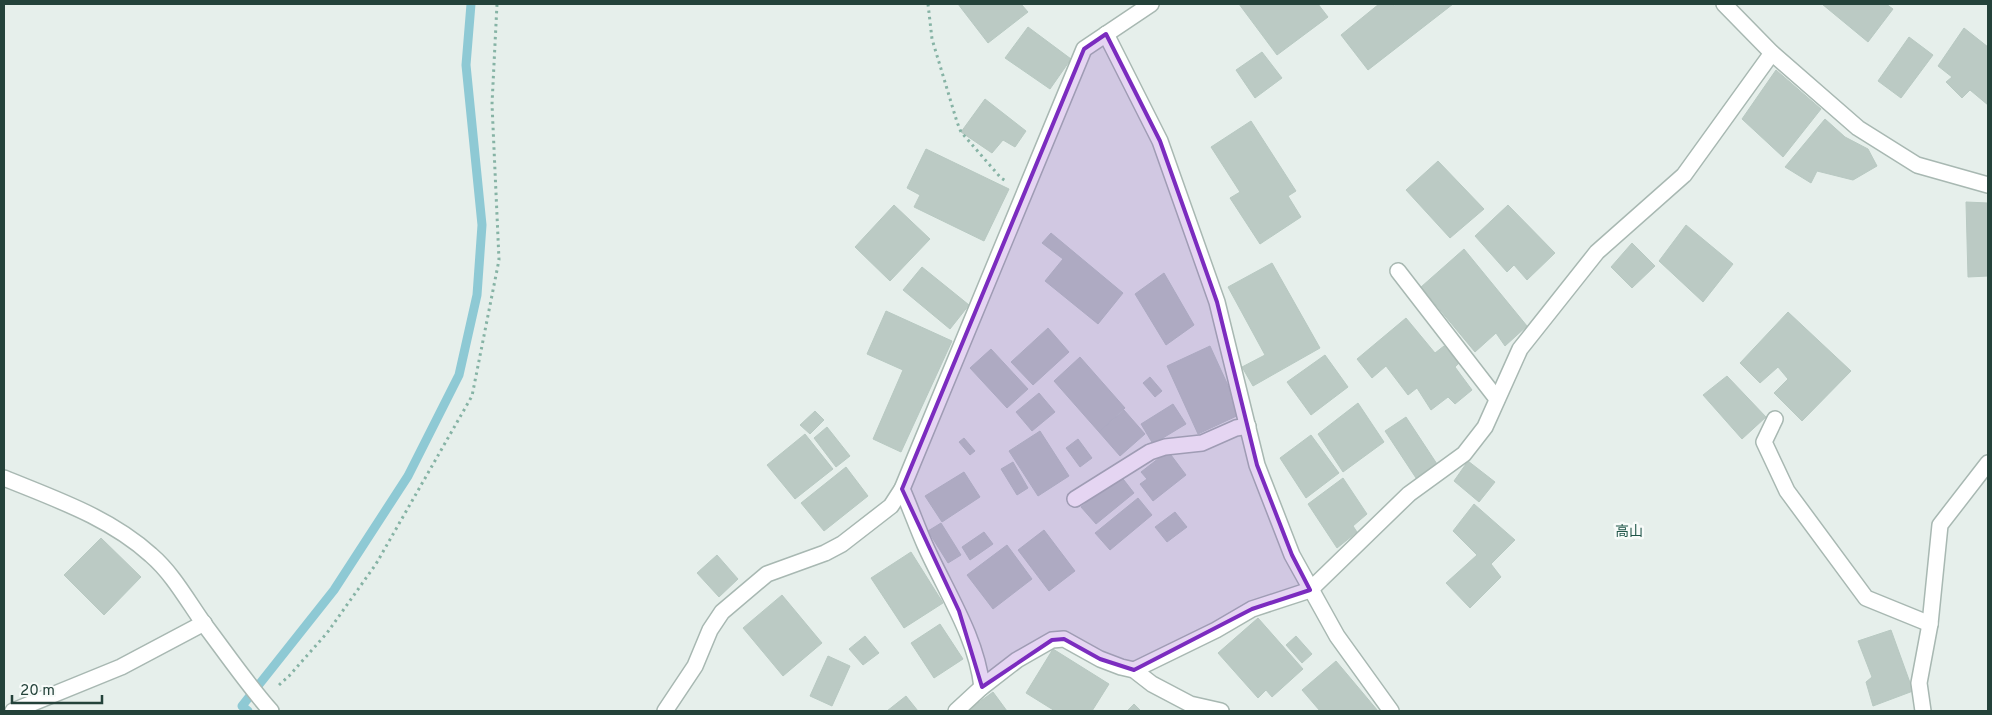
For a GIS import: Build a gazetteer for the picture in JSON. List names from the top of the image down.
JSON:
{
  "districts": ["高山"],
  "scale_bar": "20 m"
}
